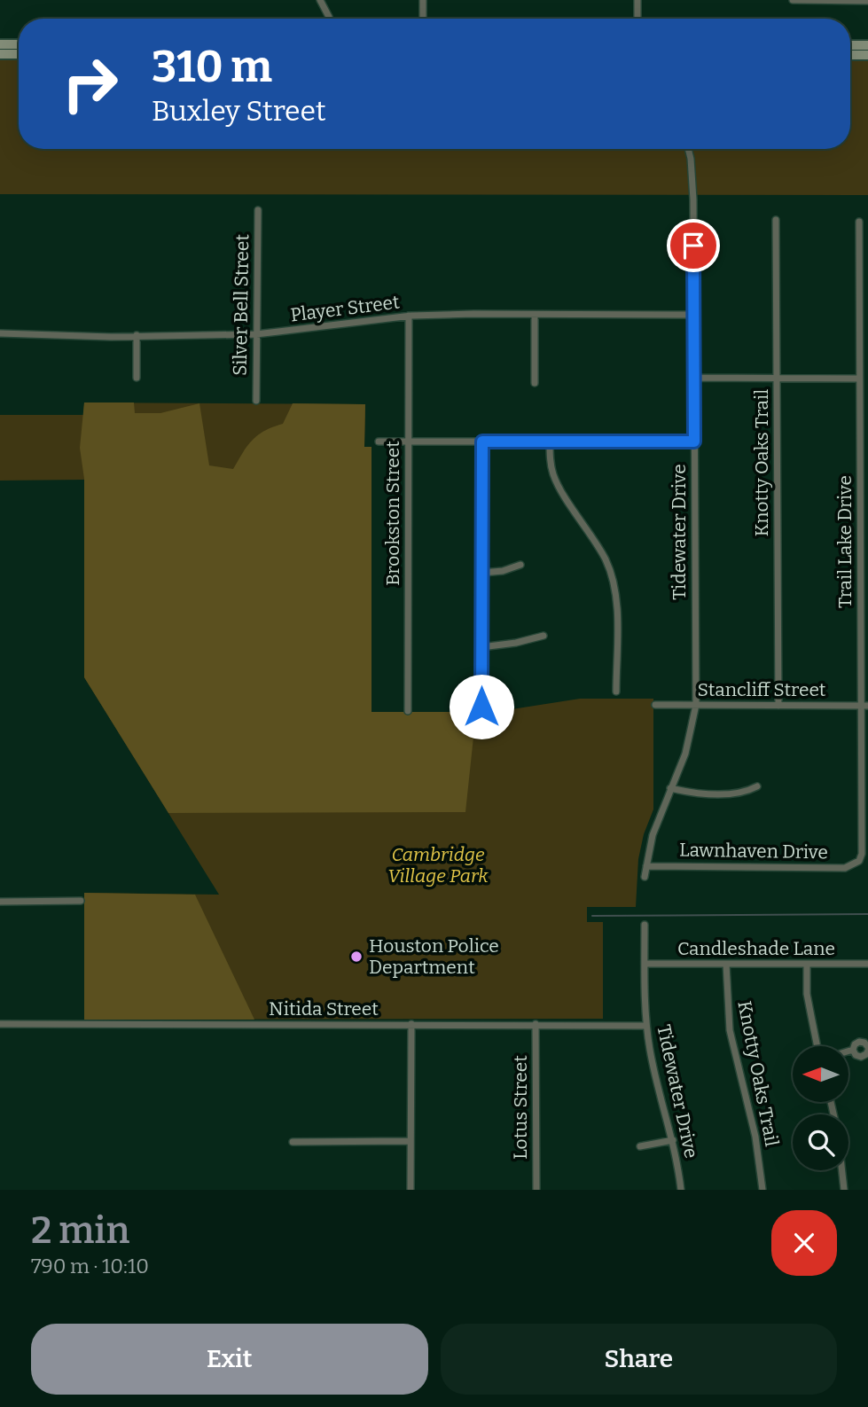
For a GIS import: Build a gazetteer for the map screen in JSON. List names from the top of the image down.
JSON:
{
  "streets": {
    "street": [
      "Silver Bell Street",
      "Player Street",
      "Knotty Oaks Trail",
      "Brookston Street",
      "Tidewater Drive",
      "Trail Lake Drive",
      "Stancliff Street",
      "Lawnhaven Drive",
      "Candleshade Lane",
      "Nitida Street",
      "Lotus Street"
    ]
  },
  "crossings": [
    ["Silver Bell Street", "Player Street"],
    ["Player Street", "Brookston Street"],
    ["Player Street", "Tidewater Drive"],
    ["Knotty Oaks Trail", "Stancliff Street"],
    ["Knotty Oaks Trail", "Candleshade Lane"],
    ["Tidewater Drive", "Stancliff Street"],
    ["Tidewater Drive", "Lawnhaven Drive"],
    ["Tidewater Drive", "Candleshade Lane"],
    ["Tidewater Drive", "Nitida Street"],
    ["Trail Lake Drive", "Stancliff Street"],
    ["Trail Lake Drive", "Lawnhaven Drive"],
    ["Nitida Street", "Lotus Street"]
  ],
  "parks": ["Cambridge Village Park"],
  "places": ["Houston Police Department"],
  "north": "left",
  "page": {
    "turn": ["310 m", "Buxley Street"],
    "heading": ["2 min", "790 m · 10:10"],
    "buttons": ["Exit", "Share"]
  }
}
